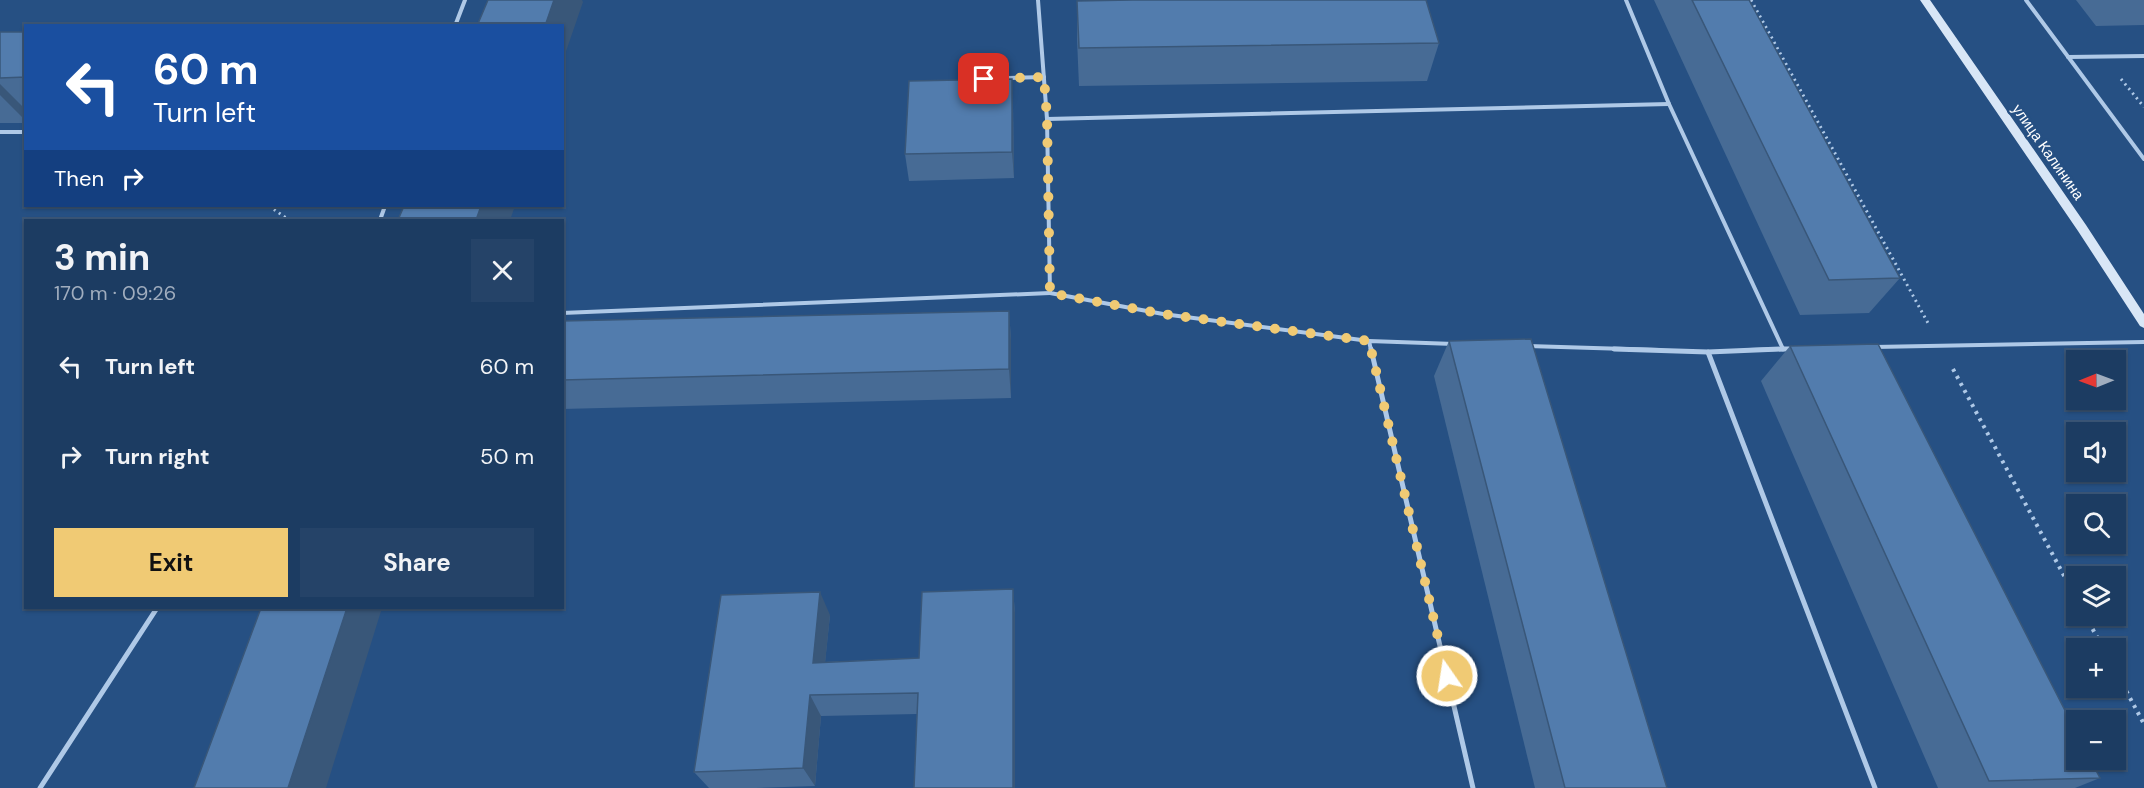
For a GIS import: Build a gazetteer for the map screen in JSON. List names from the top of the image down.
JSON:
{
  "streets": {
    "street": ["улица Калинина"]
  },
  "north": "left",
  "page": {
    "turn": ["60 m", "Turn left"],
    "then": "Then",
    "heading": ["3 min", "170 m · 09:26"],
    "list": [
      {
        "name": "Turn left",
        "value": "60 m"
      },
      {
        "name": "Turn right",
        "value": "50 m"
      }
    ],
    "map_buttons": ["+", "−"],
    "buttons": ["Exit", "Share"]
  }
}
